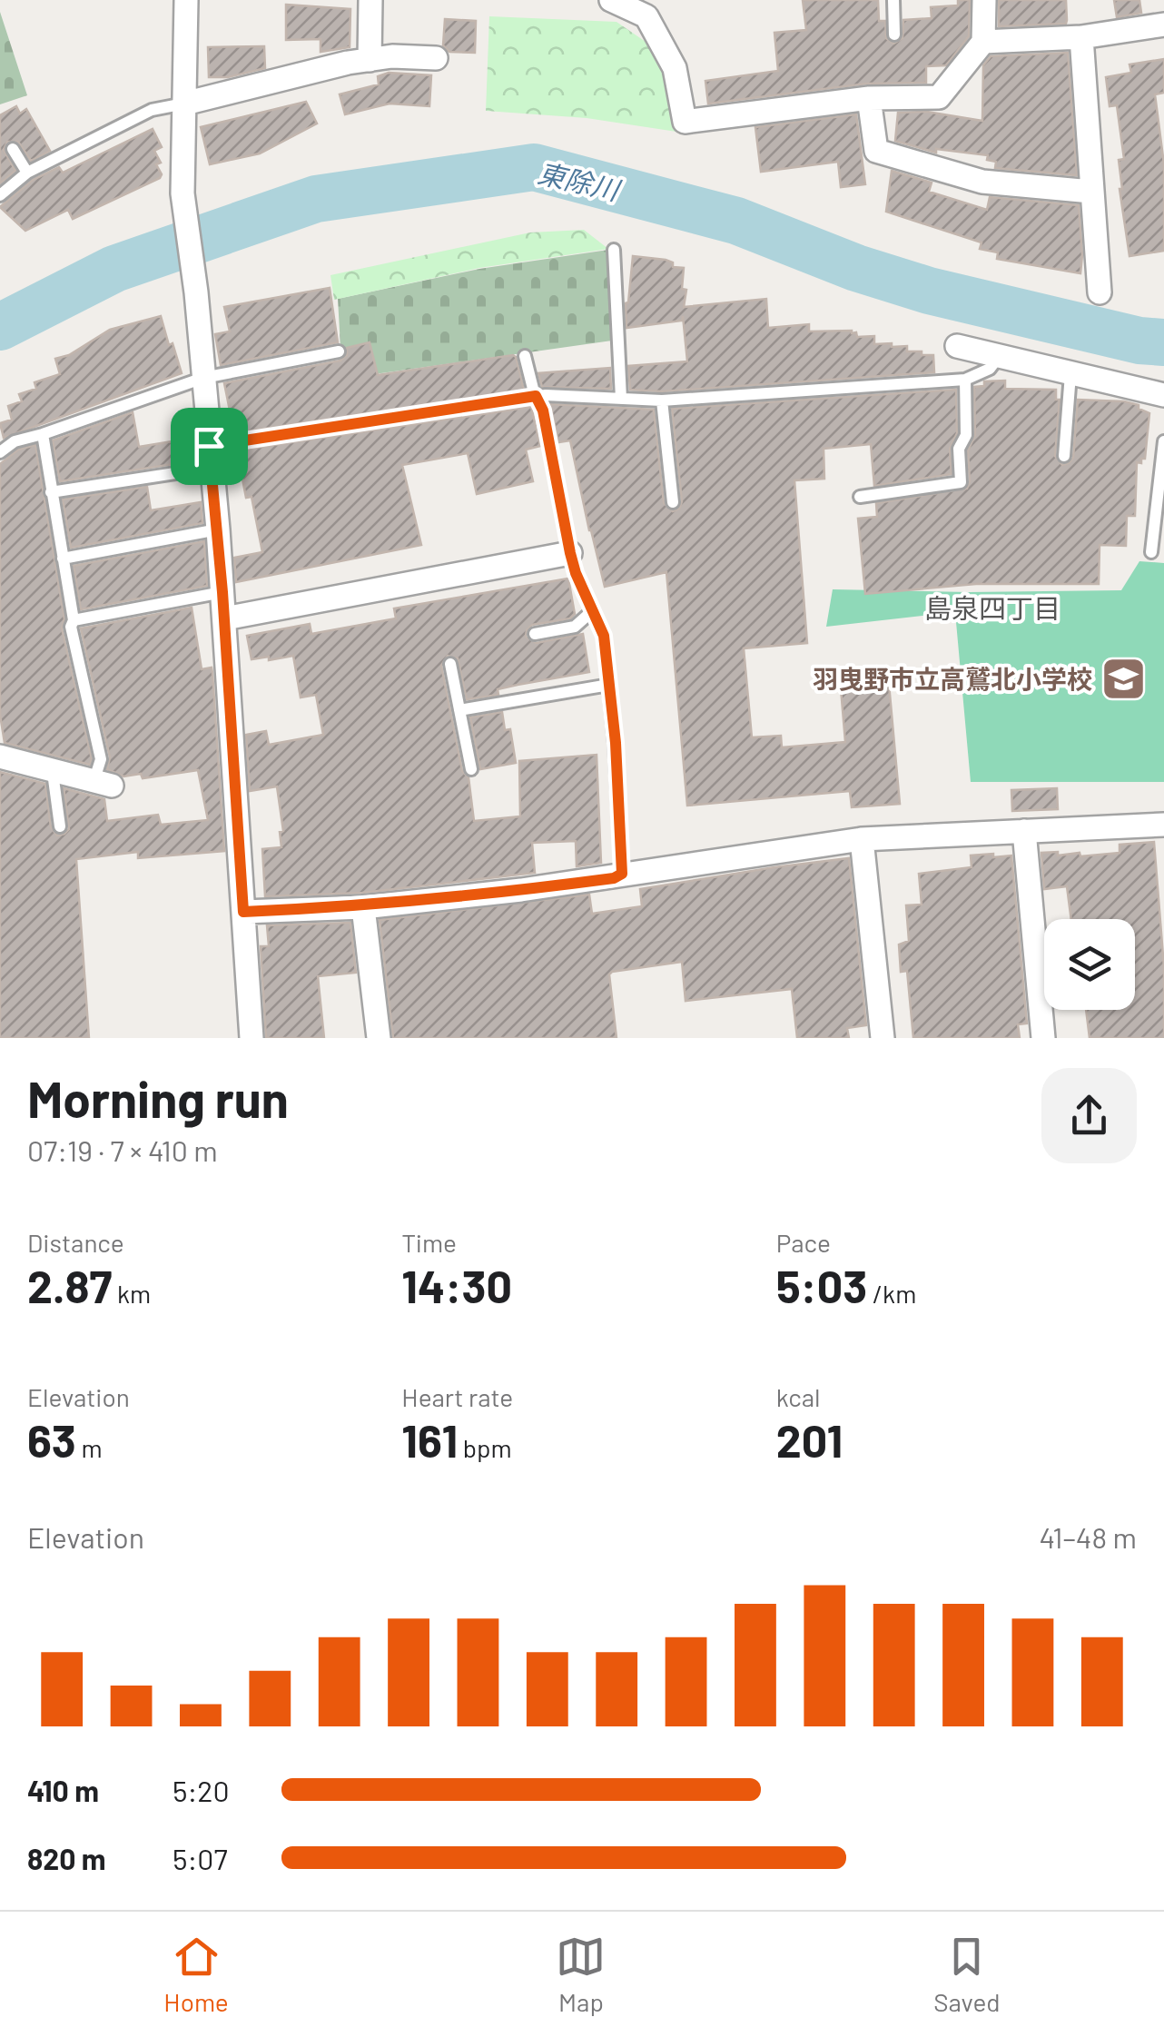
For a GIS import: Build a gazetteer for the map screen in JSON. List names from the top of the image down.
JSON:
{
  "districts": ["島泉四丁目"],
  "water": ["東除川"],
  "places": {
    "school or university": ["羽曳野市立高鷲北小学校"]
  },
  "page": {
    "heading": ["Morning run", "07:19 · 7 × 410 m"],
    "stats": [
      ["Distance", "2.87 km"],
      ["Time", "14:30"],
      ["Pace", "5:03 /km"],
      ["Elevation", "63 m"],
      ["Heart rate", "161 bpm"],
      ["kcal", "201"]
    ],
    "chart": ["Elevation", "41–48 m"],
    "list": [
      {
        "name": "410 m",
        "note": "5:20"
      },
      {
        "name": "820 m",
        "note": "5:07"
      }
    ],
    "tabs": ["Home", "Map", "Saved"]
  }
}
